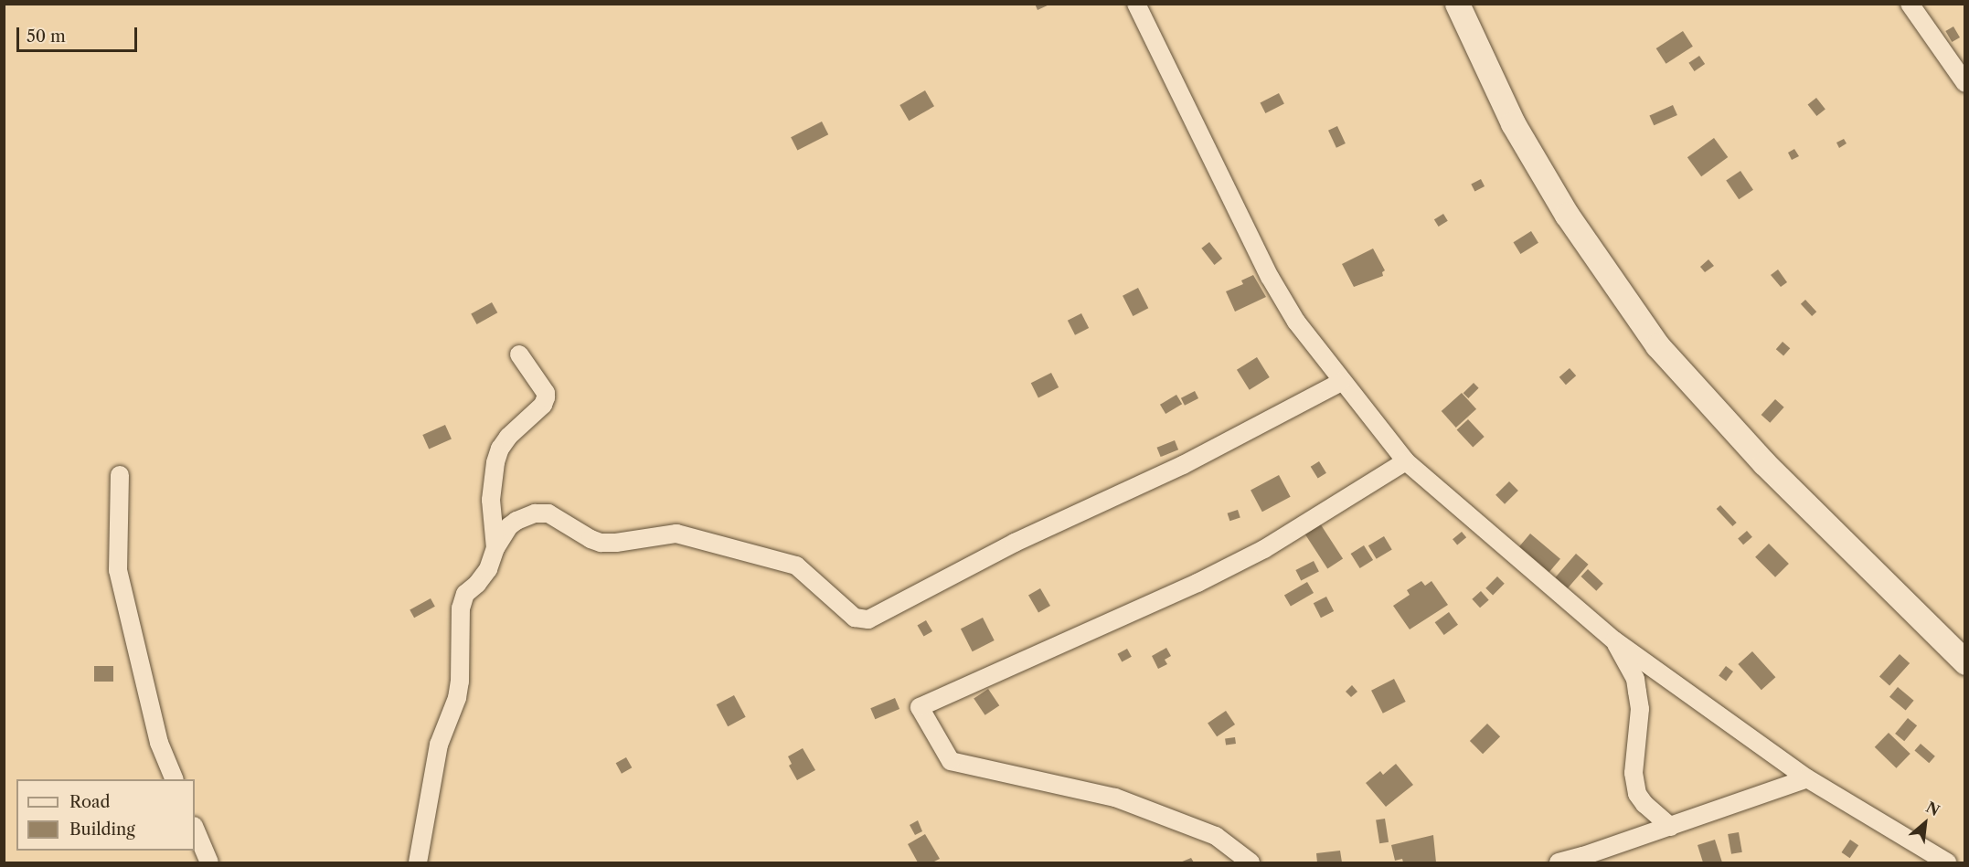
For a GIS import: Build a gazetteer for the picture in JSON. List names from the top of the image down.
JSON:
{
  "legend": ["Road", "Building"],
  "scale_bar": "50 m",
  "north": "top right"
}
